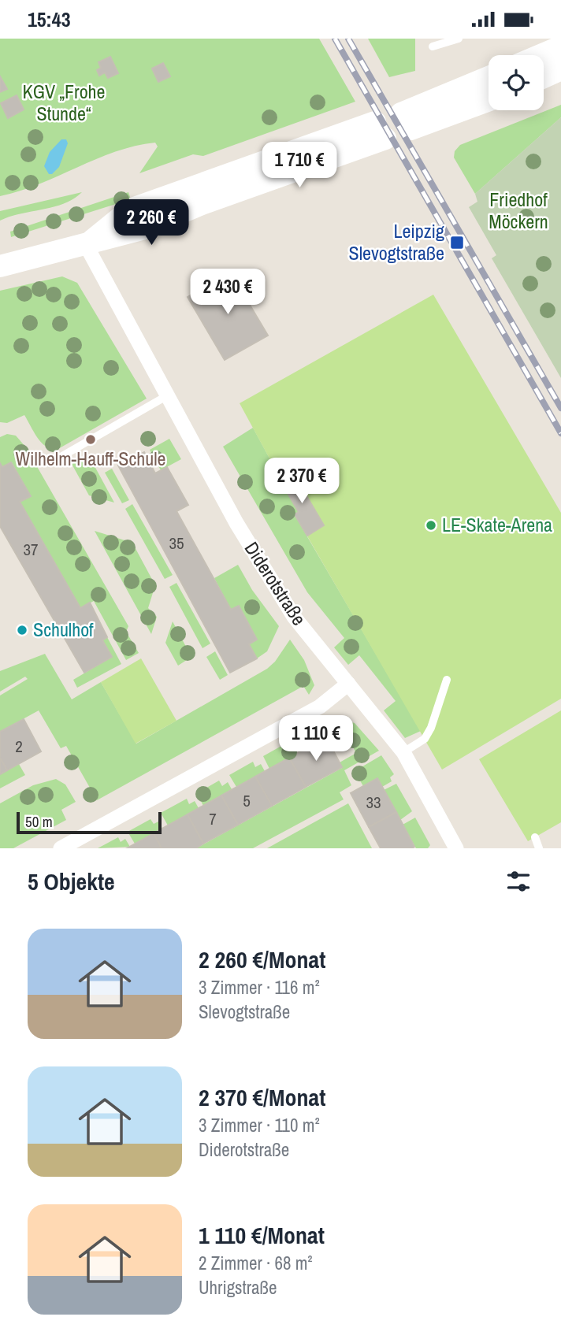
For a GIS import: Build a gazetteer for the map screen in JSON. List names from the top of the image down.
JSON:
{
  "streets": {
    "street": ["Diderotstraße"]
  },
  "parks": ["KGV „Frohe Stunde“", "Friedhof Möckern"],
  "places": {
    "transit": ["Leipzig Slevogtstraße"],
    "other": ["Wilhelm-Hauff-Schule", "LE-Skate-Arena", "Schulhof"]
  },
  "house_numbers": [
    "35",
    "37",
    "2",
    "5",
    "33",
    "7"
  ],
  "scale_bar": "50 m",
  "page": {
    "status": "15:43",
    "price": [
      "1 710 €",
      "2 260 €",
      "2 430 €",
      "2 370 €",
      "1 110 €"
    ],
    "scale": "50 m",
    "heading": "5 Objekte",
    "list": [
      {
        "name": "2 260 €/Monat",
        "note": "3 Zimmer · 116 m² · Slevogtstraße"
      },
      {
        "name": "2 370 €/Monat",
        "note": "3 Zimmer · 110 m² · Diderotstraße"
      },
      {
        "name": "1 110 €/Monat",
        "note": "2 Zimmer · 68 m² · Uhrigstraße"
      }
    ]
  }
}
